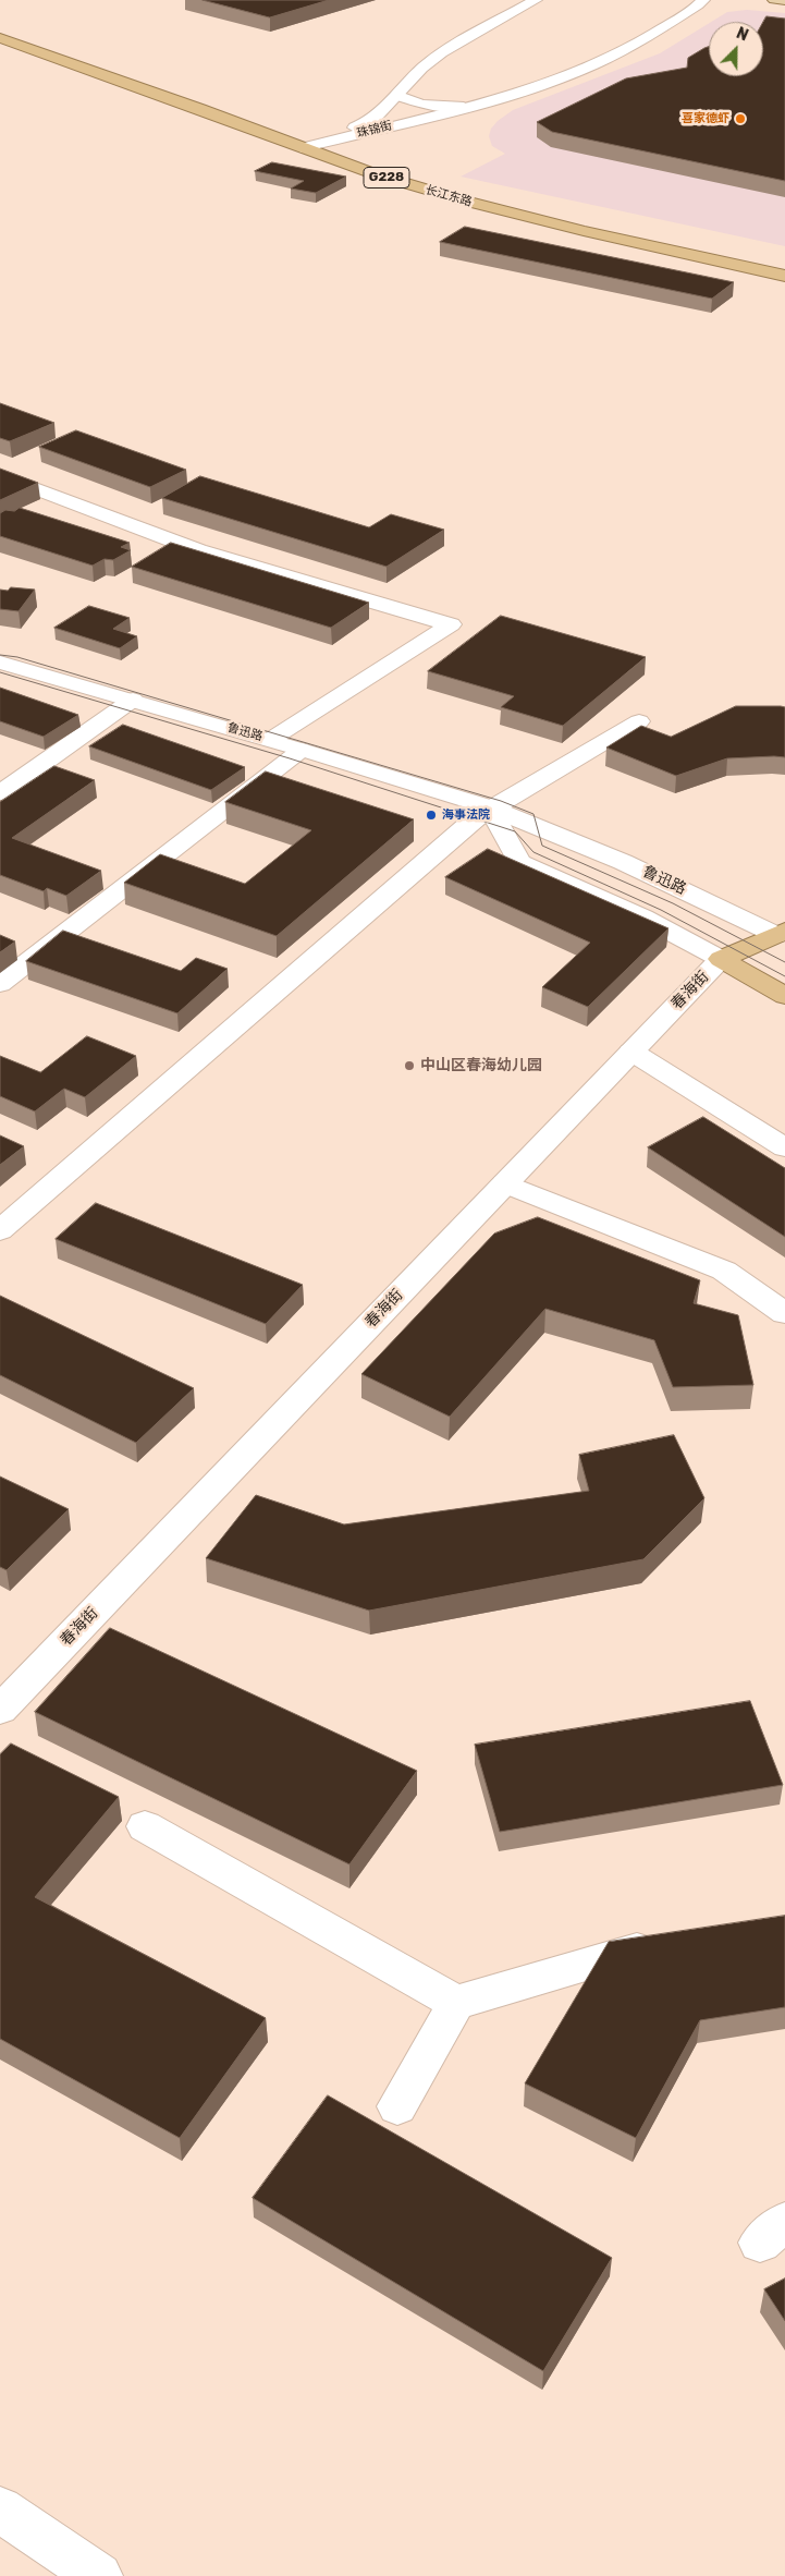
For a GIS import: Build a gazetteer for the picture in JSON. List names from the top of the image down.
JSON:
{
  "streets": {
    "highway": ["G228", "长江东路", "春海街"],
    "street": ["珠锦街", "鲁迅路"]
  },
  "crossings": [
    ["珠锦街", "长江东路"],
    ["鲁迅路", "春海街"]
  ],
  "places": ["喜家德虾", "海事法院", "中山区春海幼儿园"],
  "north": "top right"
}
